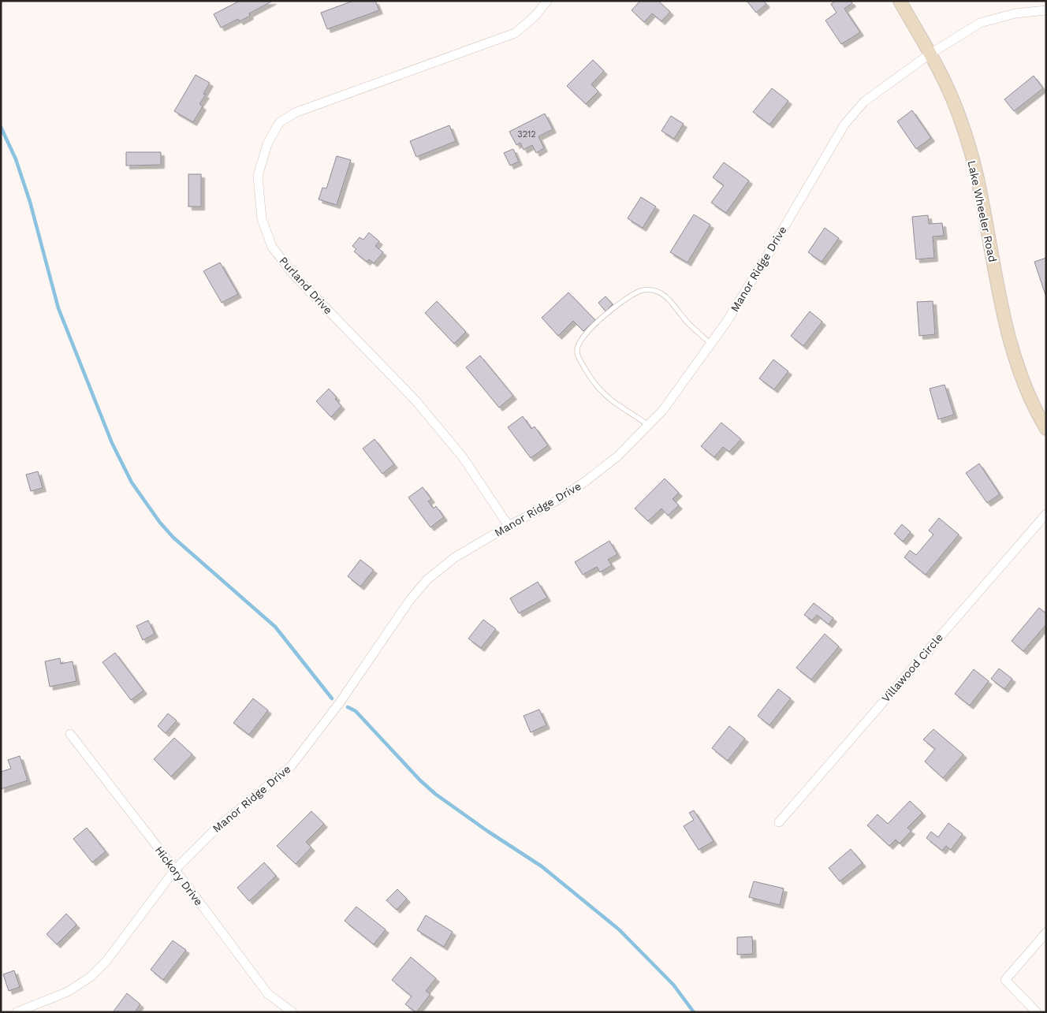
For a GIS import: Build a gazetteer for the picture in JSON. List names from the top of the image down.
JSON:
{
  "streets": {
    "street": [
      "Lake Wheeler Road",
      "Manor Ridge Drive",
      "Purland Drive",
      "Villawood Circle",
      "Hickory Drive"
    ]
  },
  "crossings": [
    ["Lake Wheeler Road", "Manor Ridge Drive"],
    ["Manor Ridge Drive", "Purland Drive"],
    ["Manor Ridge Drive", "Hickory Drive"]
  ],
  "house_numbers": ["3212"]
}
